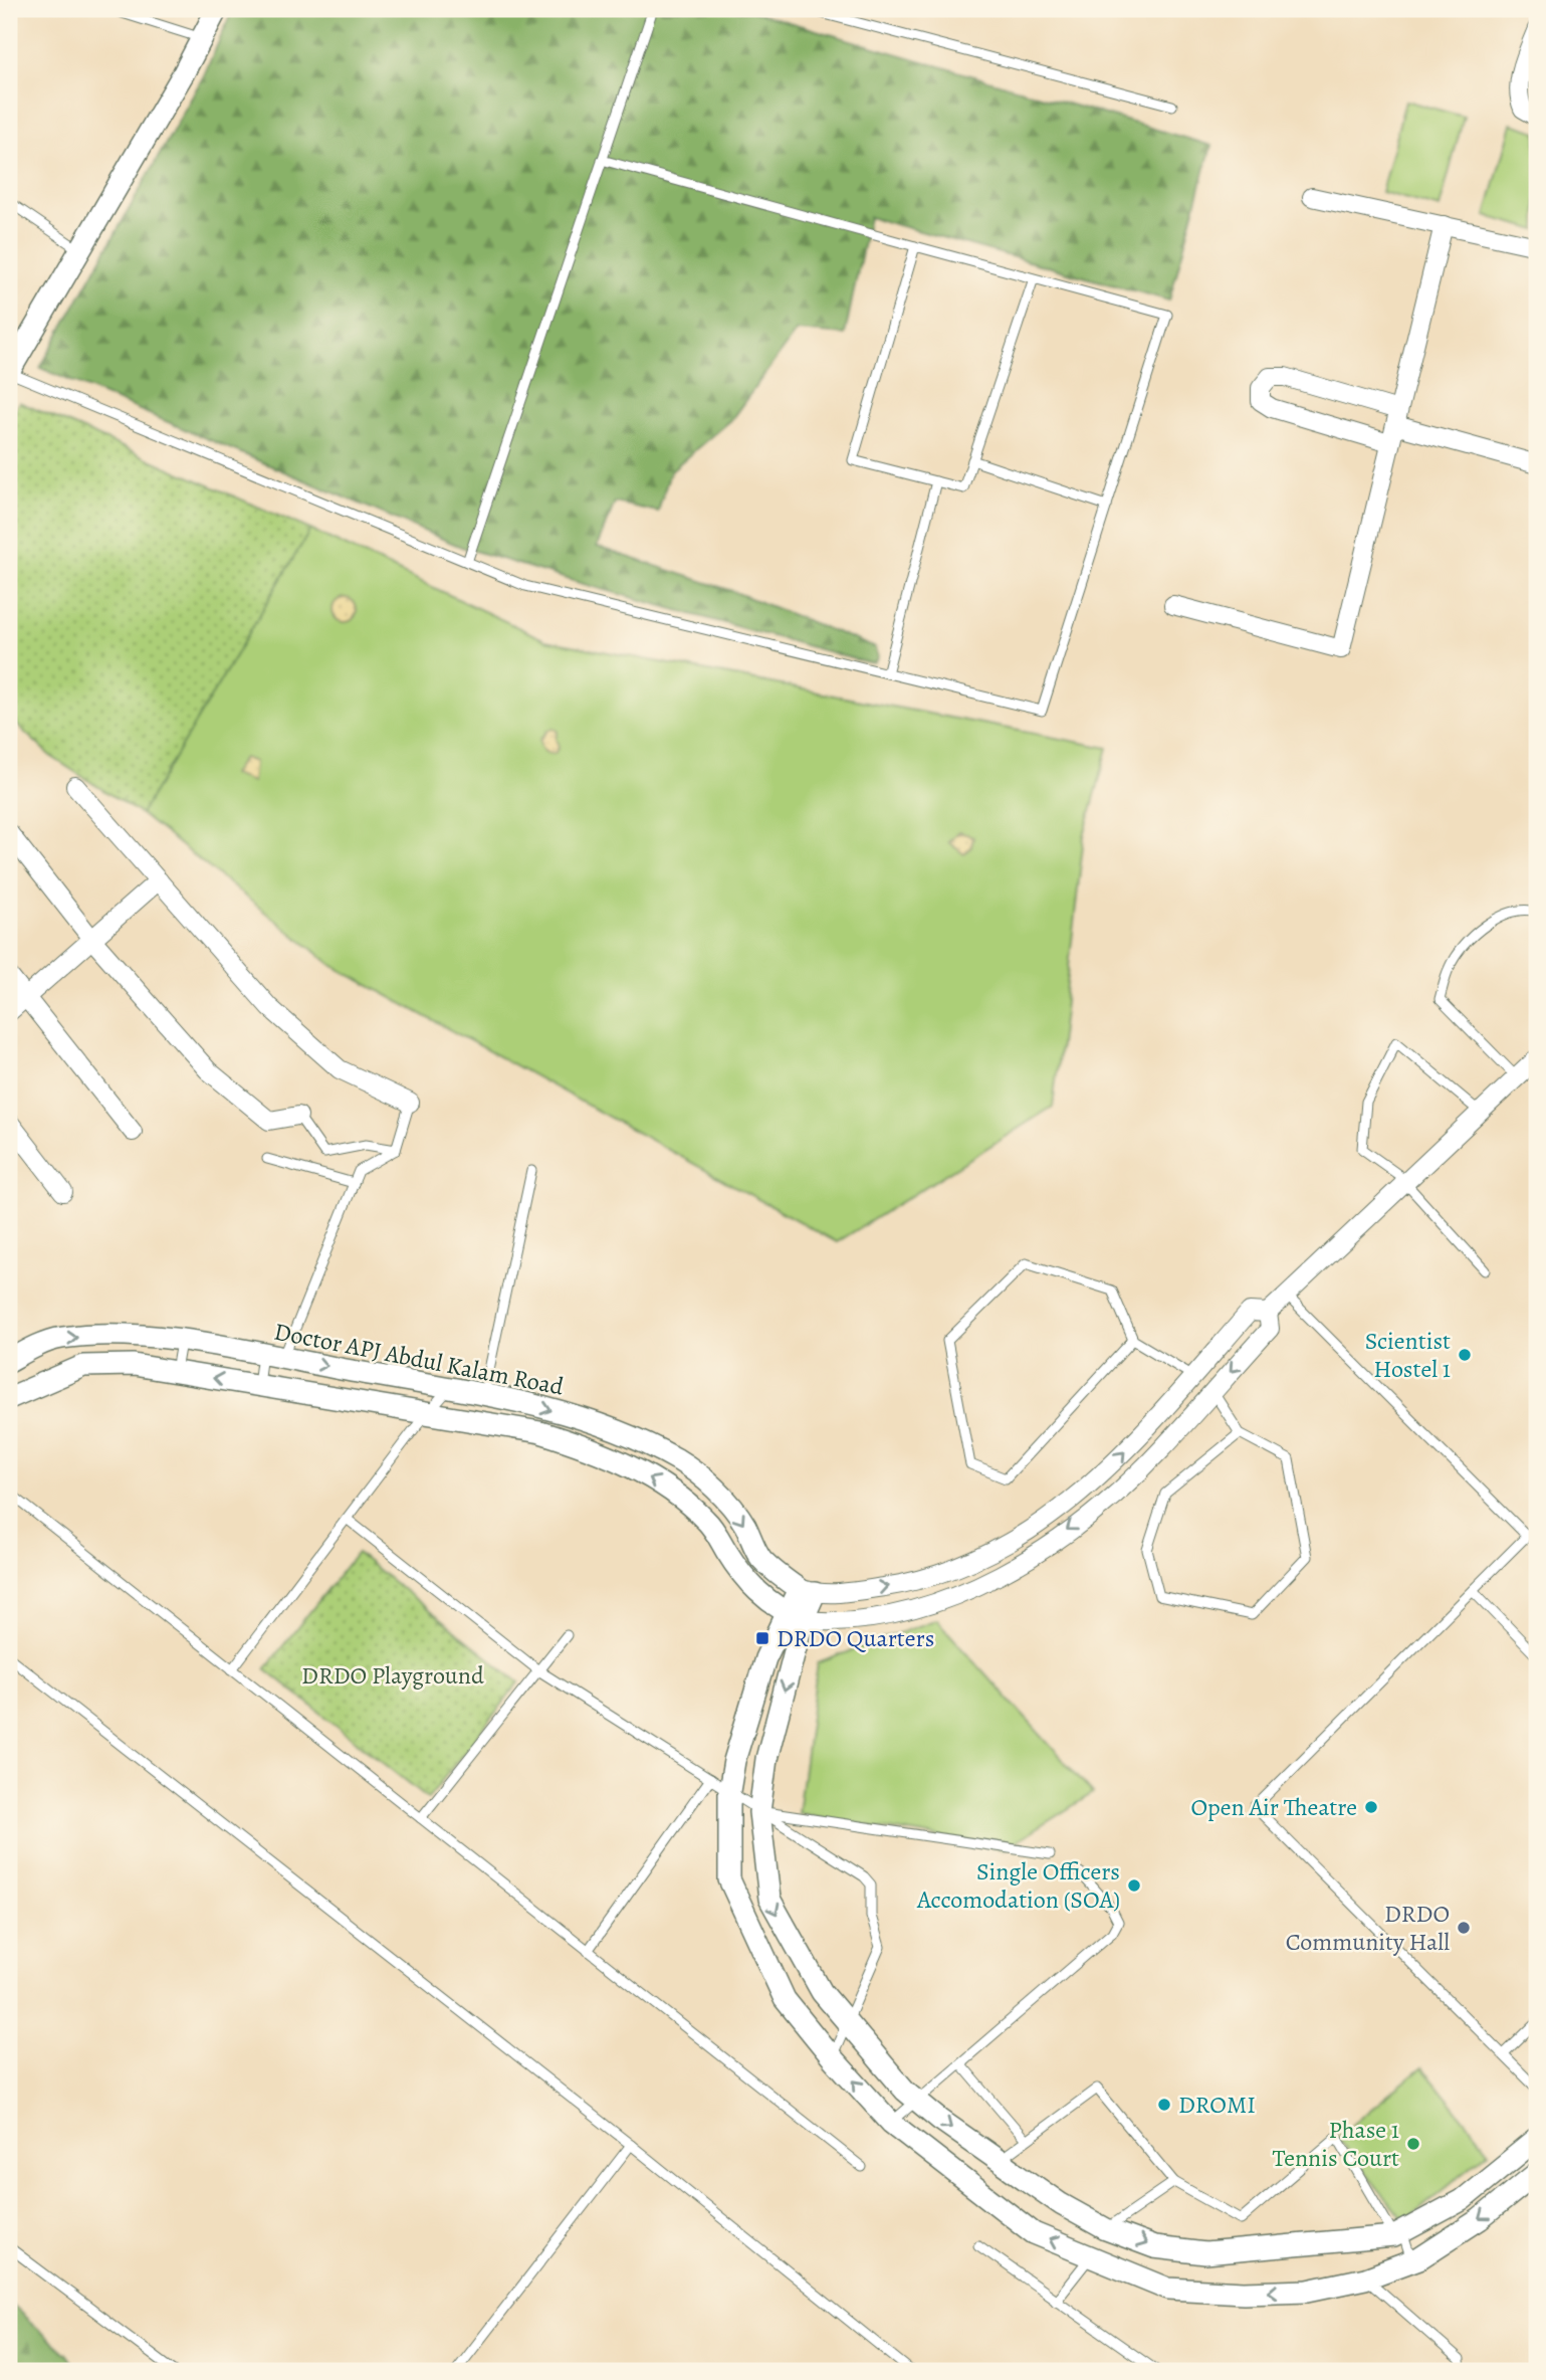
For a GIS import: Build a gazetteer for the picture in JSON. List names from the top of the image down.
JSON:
{
  "streets": {
    "street": ["Doctor APJ Abdul Kalam Road"]
  },
  "parks": ["DRDO Playground"],
  "places": {
    "other": [
      "Scientist Hostel 1",
      "Open Air Theatre",
      "Single Officers Accomodation (SOA)",
      "DRDO Community Hall",
      "DROMI",
      "Phase 1 Tennis Court"
    ],
    "transit": ["DRDO Quarters"]
  }
}
